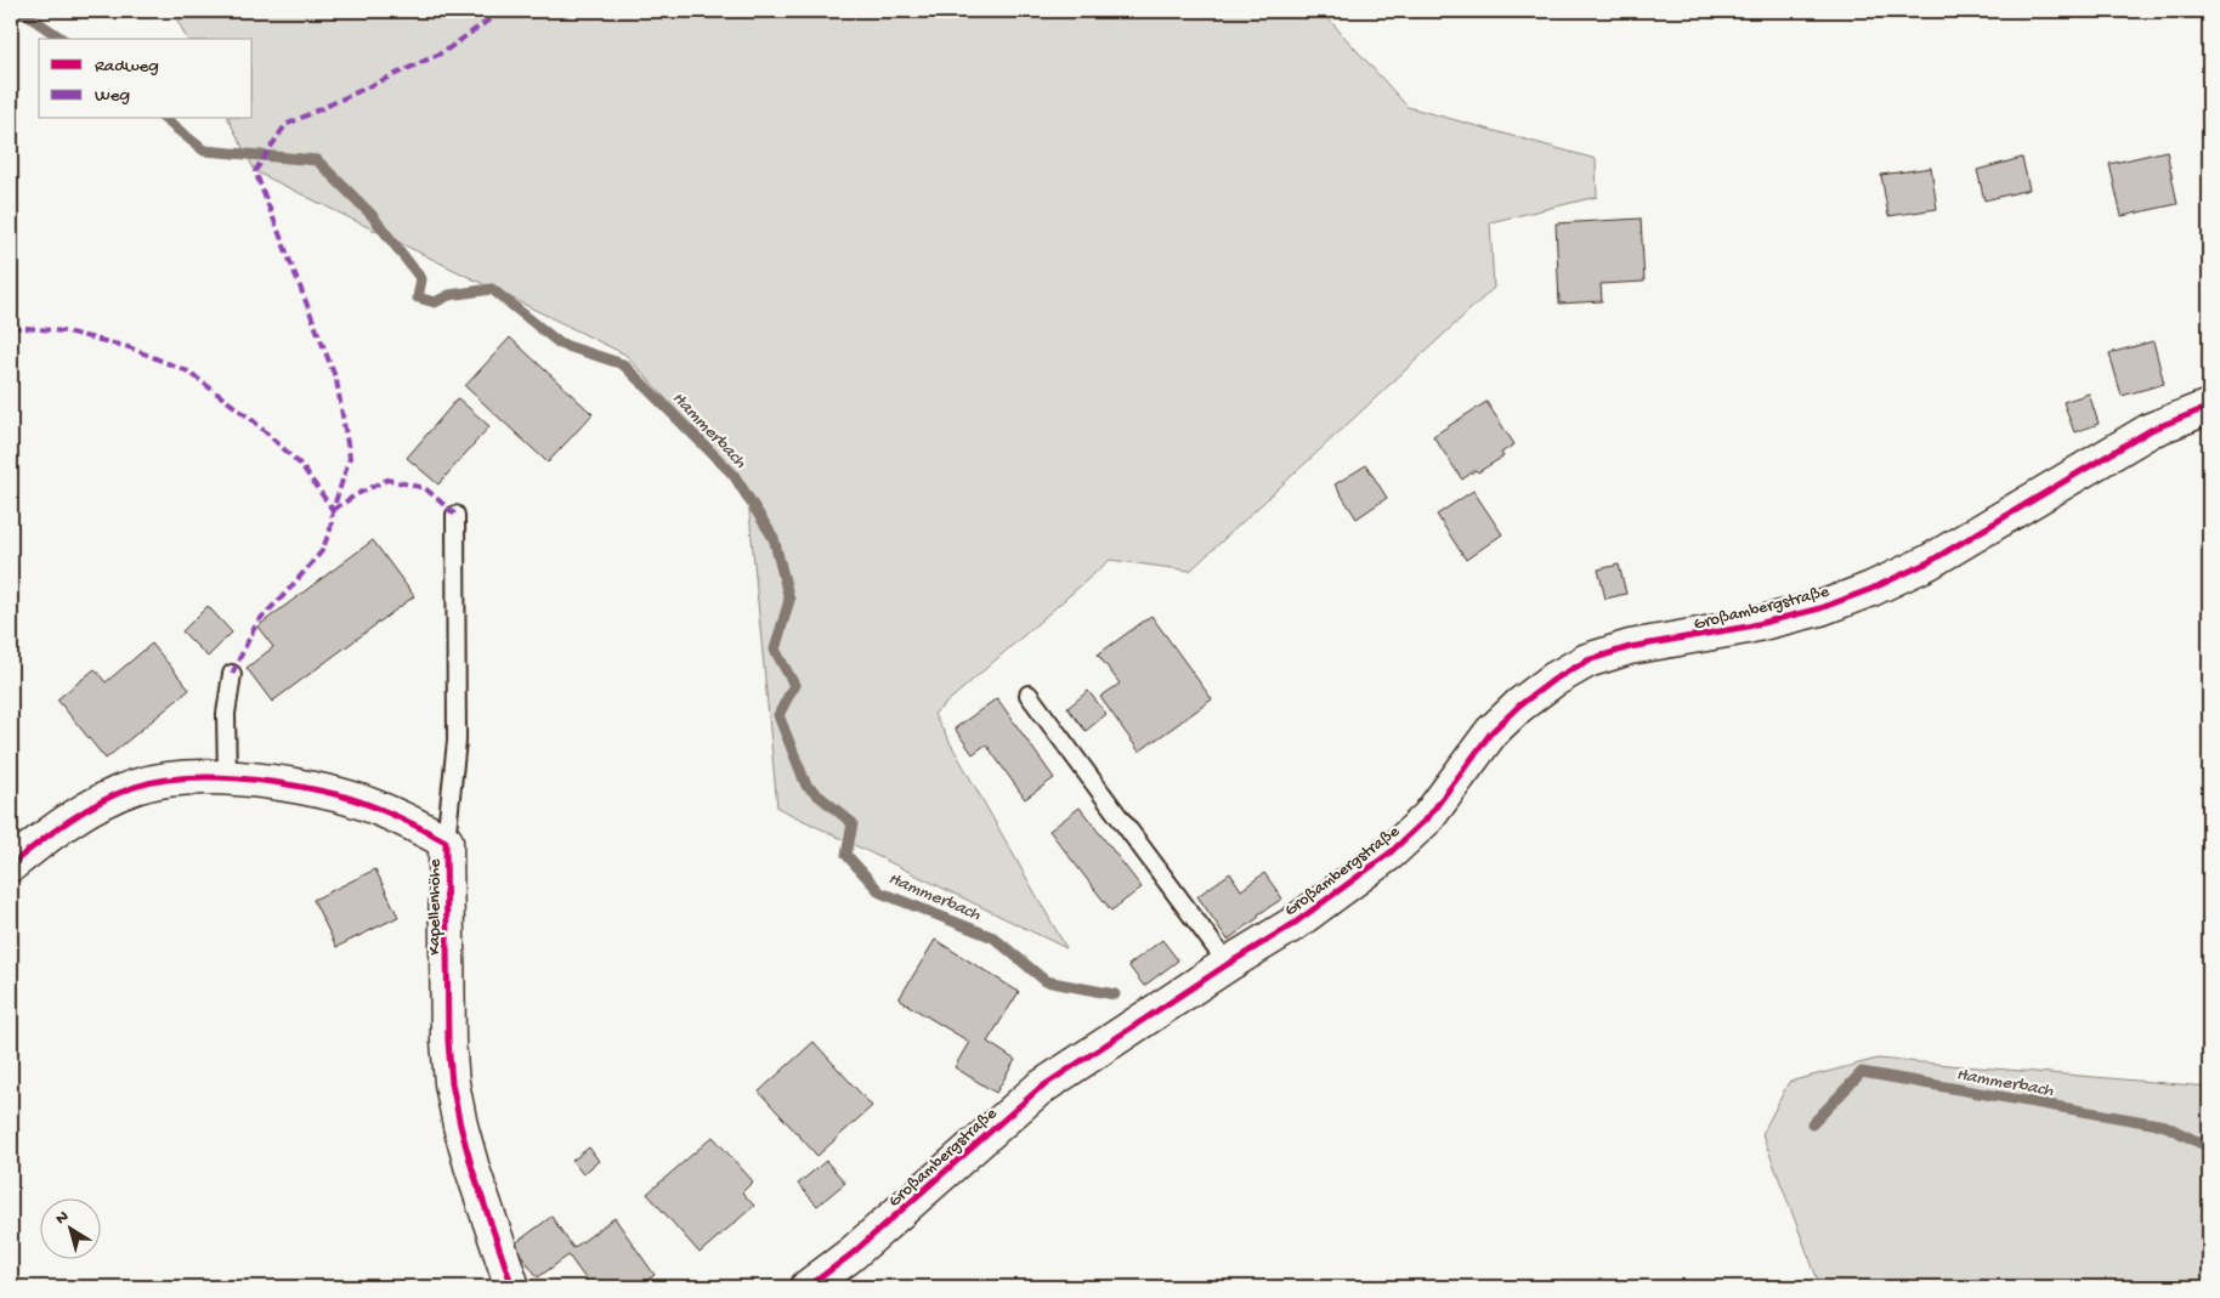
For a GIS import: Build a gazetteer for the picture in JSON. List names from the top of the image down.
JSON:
{
  "streets": {
    "street": ["Großambergstraße", "Kapellenhöhe"]
  },
  "water": ["Hammerbach"],
  "legend": ["Radweg", "Weg"],
  "north": "top left"
}
